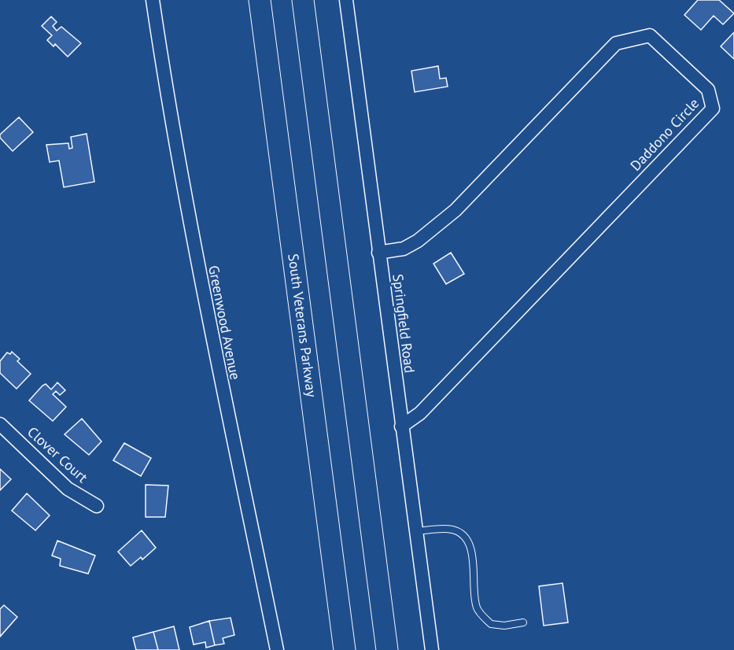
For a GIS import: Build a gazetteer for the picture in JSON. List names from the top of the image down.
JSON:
{
  "streets": {
    "highway": ["South Veterans Parkway"],
    "street": [
      "Daddono Circle",
      "Greenwood Avenue",
      "Springfield Road",
      "Clover Court"
    ]
  },
  "crossings": [
    ["Daddono Circle", "Springfield Road"]
  ]
}
